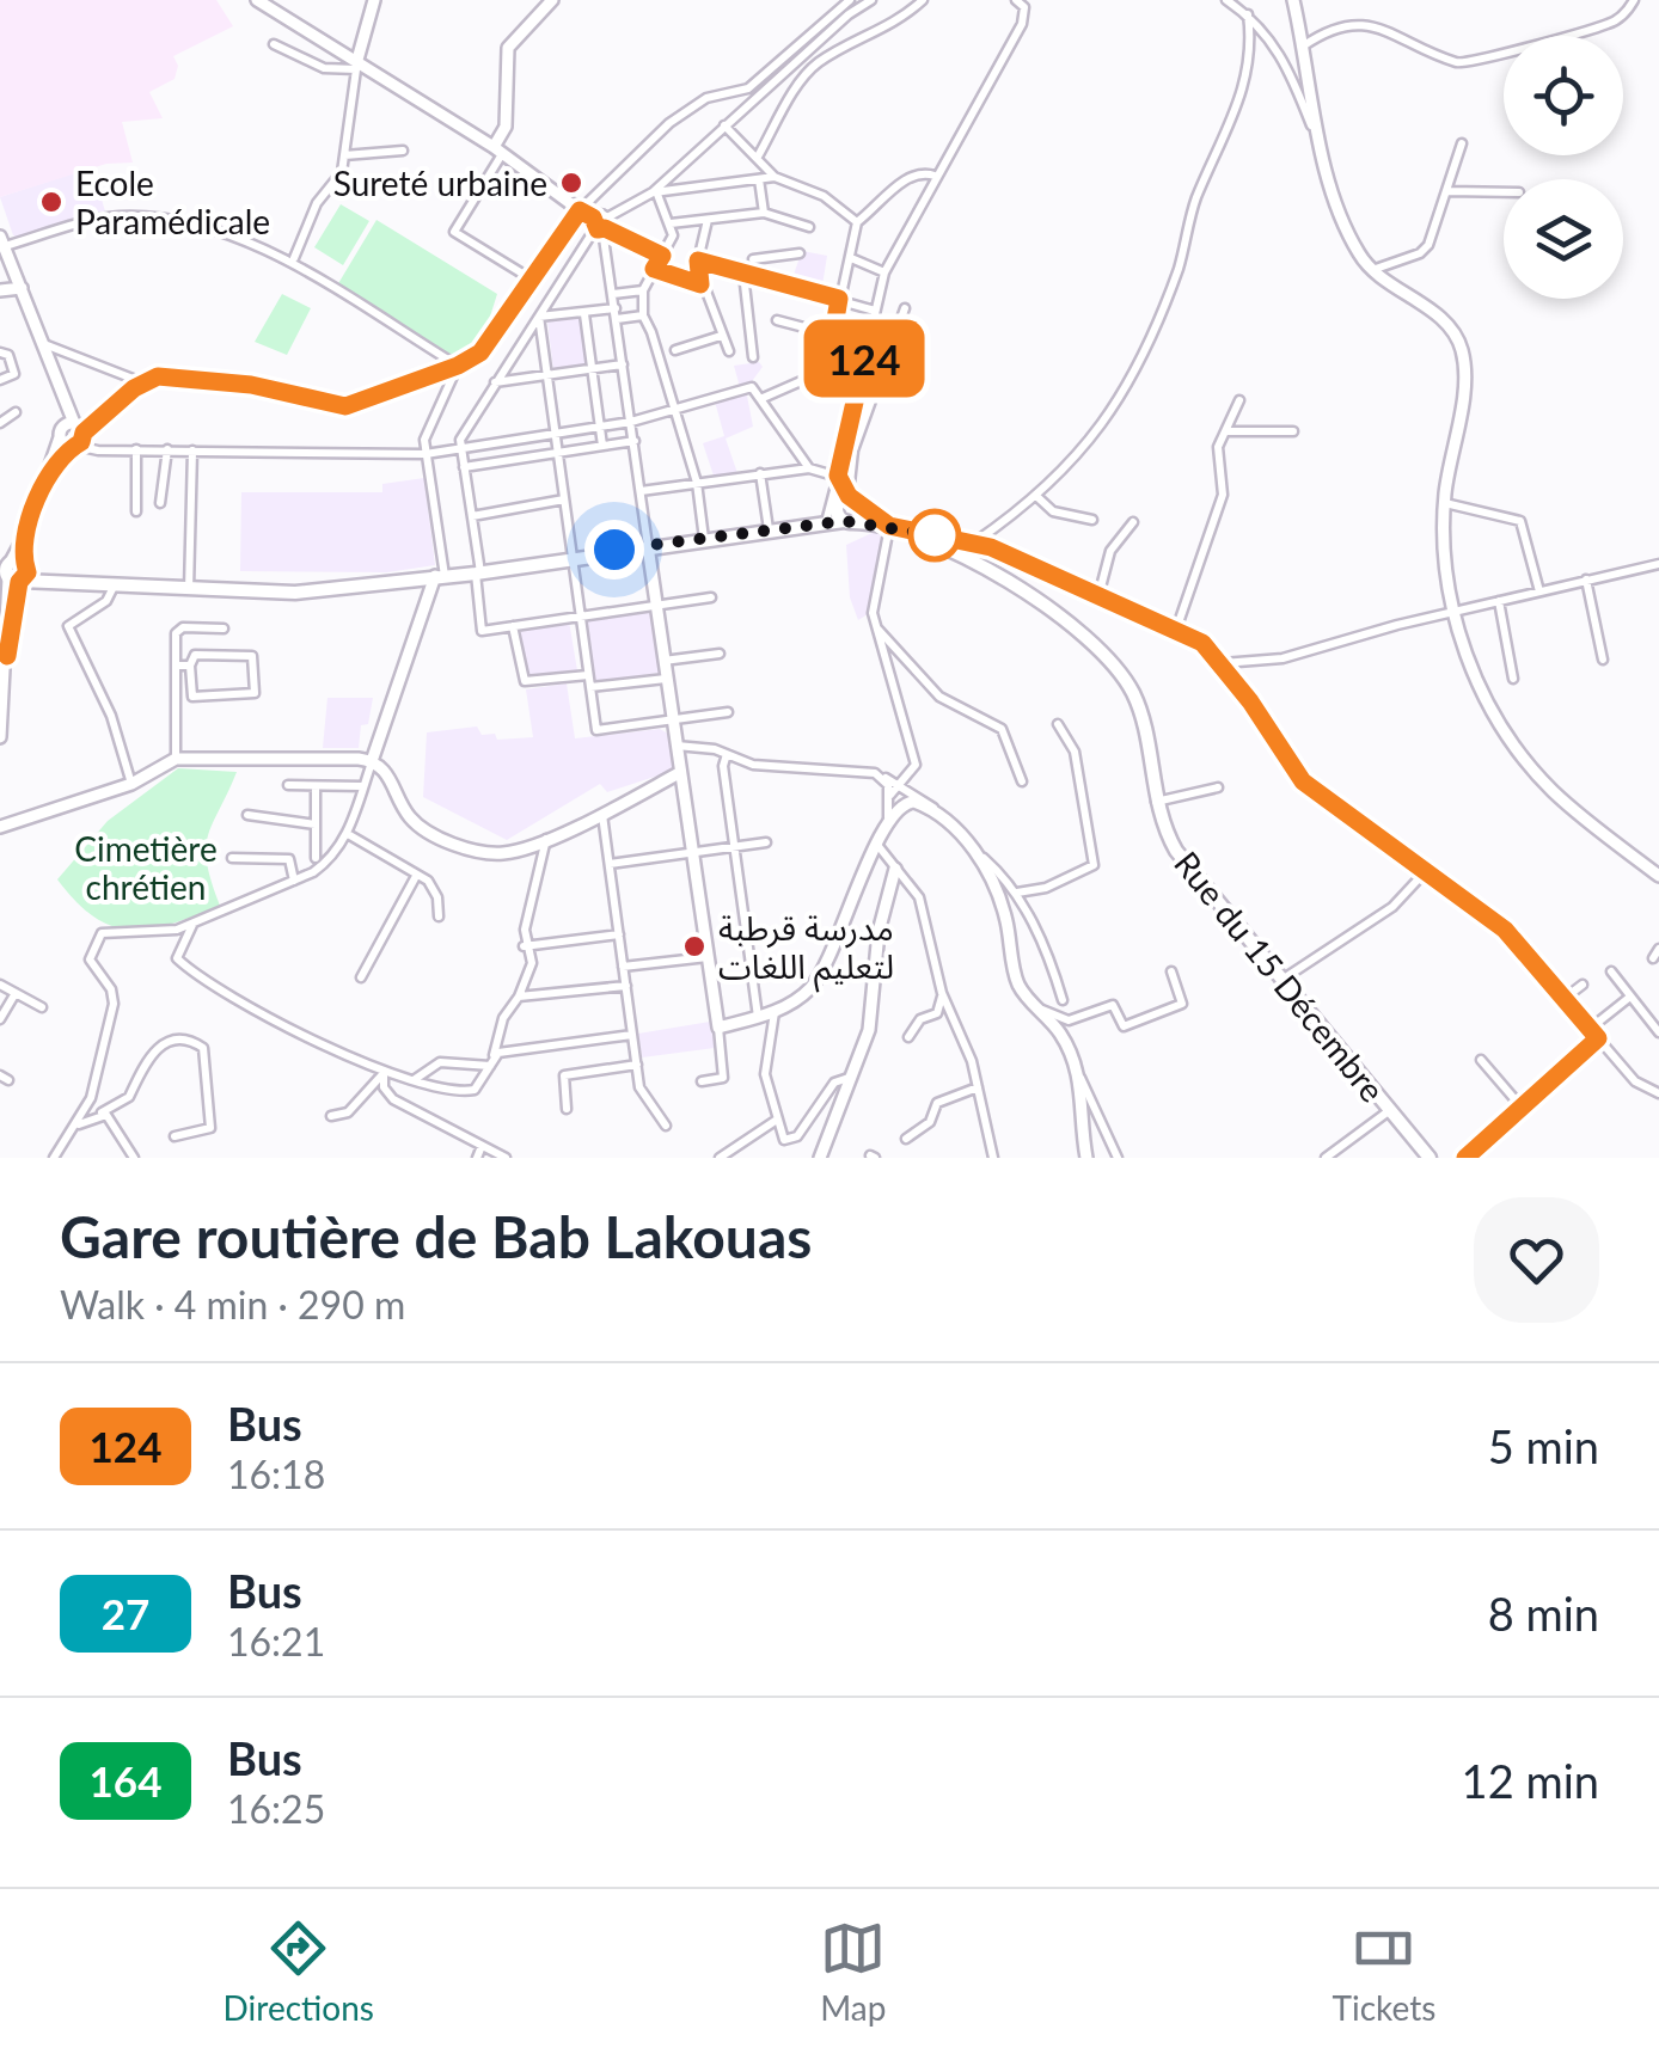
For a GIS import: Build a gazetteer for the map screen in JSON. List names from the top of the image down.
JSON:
{
  "streets": {
    "main road": ["Rue du 15 Décembre"]
  },
  "parks": ["Cimetière chrétien"],
  "places": ["Sureté urbaine", "Ecole Paramédicale", "مدرسة قرطبة لتعليم اللغات"],
  "lines": ["bus line 124"],
  "page": {
    "on_map": "124",
    "heading": ["Gare routière de Bab Lakouas", "Walk · 4 min · 290 m"],
    "list": [
      {
        "mark": "124",
        "name": "Bus",
        "note": "16:18",
        "value": "5 min"
      },
      {
        "mark": "27",
        "name": "Bus",
        "note": "16:21",
        "value": "8 min"
      },
      {
        "mark": "164",
        "name": "Bus",
        "note": "16:25",
        "value": "12 min"
      }
    ],
    "tabs": ["Directions", "Map", "Tickets"]
  }
}
